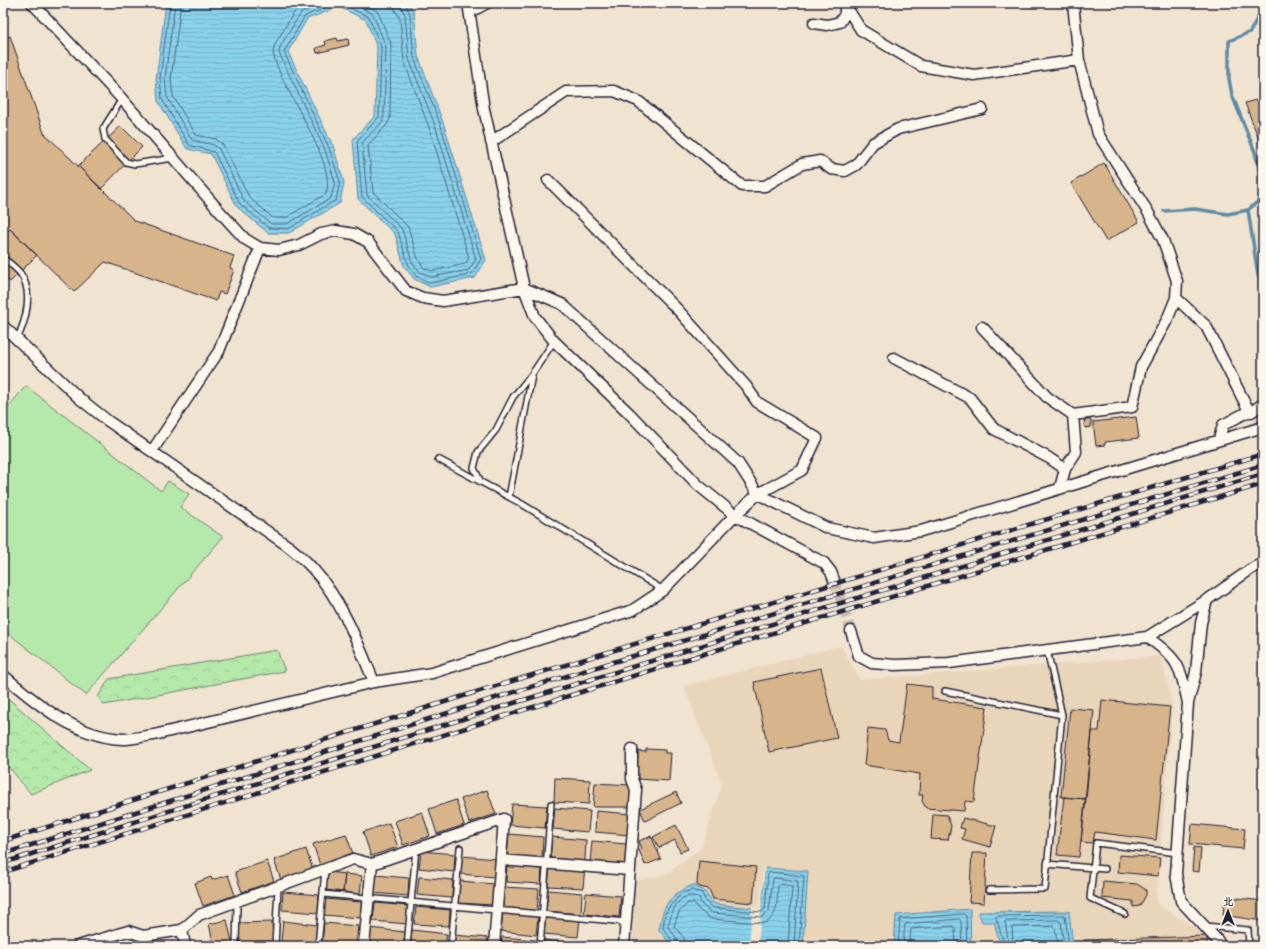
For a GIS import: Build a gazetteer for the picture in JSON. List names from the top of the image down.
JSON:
{
  "north": "top"
}
